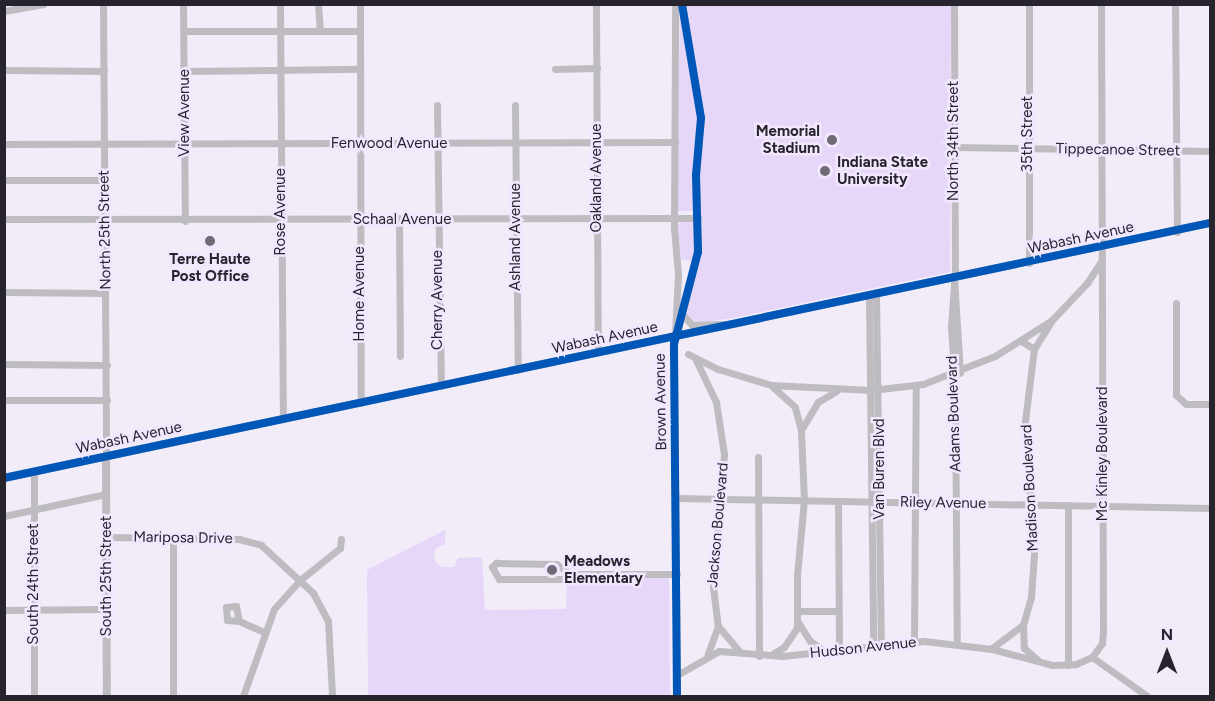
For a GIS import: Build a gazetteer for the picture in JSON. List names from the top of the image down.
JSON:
{
  "streets": {
    "main road": ["Wabash Avenue", "South 25th Street"],
    "street": [
      "View Avenue",
      "35th Street",
      "North 34th Street",
      "Fenwood Avenue",
      "Tippecanoe Street",
      "Oakland Avenue",
      "Rose Avenue",
      "Schaal Avenue",
      "North 25th Street",
      "Ashland Avenue",
      "Home Avenue",
      "Cherry Avenue",
      "Brown Avenue",
      "Adams Boulevard",
      "Mc Kinley Boulevard",
      "Madison Boulevard",
      "Riley Avenue",
      "Jackson Boulevard",
      "Mariposa Drive",
      "South 24th Street",
      "Hudson Avenue"
    ]
  },
  "crossings": [
    ["View Avenue", "Fenwood Avenue"],
    ["View Avenue", "Schaal Avenue"],
    ["35th Street", "Tippecanoe Street"],
    ["35th Street", "Wabash Avenue"],
    ["North 34th Street", "Tippecanoe Street"],
    ["North 34th Street", "Wabash Avenue"],
    ["North 34th Street", "Adams Boulevard"],
    ["Fenwood Avenue", "Oakland Avenue"],
    ["Fenwood Avenue", "Rose Avenue"],
    ["Fenwood Avenue", "North 25th Street"],
    ["Fenwood Avenue", "Ashland Avenue"],
    ["Fenwood Avenue", "Home Avenue"],
    ["Fenwood Avenue", "Cherry Avenue"],
    ["Fenwood Avenue", "Brown Avenue"],
    ["Tippecanoe Street", "Mc Kinley Boulevard"],
    ["Oakland Avenue", "Schaal Avenue"],
    ["Oakland Avenue", "Wabash Avenue"],
    ["Rose Avenue", "Schaal Avenue"],
    ["Rose Avenue", "Wabash Avenue"],
    ["Schaal Avenue", "North 25th Street"],
    ["Schaal Avenue", "Ashland Avenue"],
    ["Schaal Avenue", "Home Avenue"],
    ["Schaal Avenue", "Cherry Avenue"],
    ["Schaal Avenue", "Brown Avenue"],
    ["North 25th Street", "Wabash Avenue"],
    ["North 25th Street", "South 25th Street"],
    ["Ashland Avenue", "Wabash Avenue"],
    ["Wabash Avenue", "Home Avenue"],
    ["Wabash Avenue", "Cherry Avenue"],
    ["Wabash Avenue", "Brown Avenue"],
    ["Wabash Avenue", "Adams Boulevard"],
    ["Wabash Avenue", "Mc Kinley Boulevard"],
    ["Wabash Avenue", "South 25th Street"],
    ["Wabash Avenue", "South 24th Street"],
    ["Brown Avenue", "Riley Avenue"],
    ["Adams Boulevard", "Riley Avenue"],
    ["Adams Boulevard", "Hudson Avenue"],
    ["Mc Kinley Boulevard", "Riley Avenue"],
    ["Mc Kinley Boulevard", "Hudson Avenue"],
    ["Madison Boulevard", "Riley Avenue"],
    ["Madison Boulevard", "Hudson Avenue"],
    ["Riley Avenue", "Jackson Boulevard"],
    ["Jackson Boulevard", "Hudson Avenue"],
    ["Mariposa Drive", "South 25th Street"]
  ],
  "places": [
    "Memorial Stadium",
    "Indiana State University",
    "Terre Haute Post Office",
    "Meadows Elementary"
  ],
  "north": "top"
}
